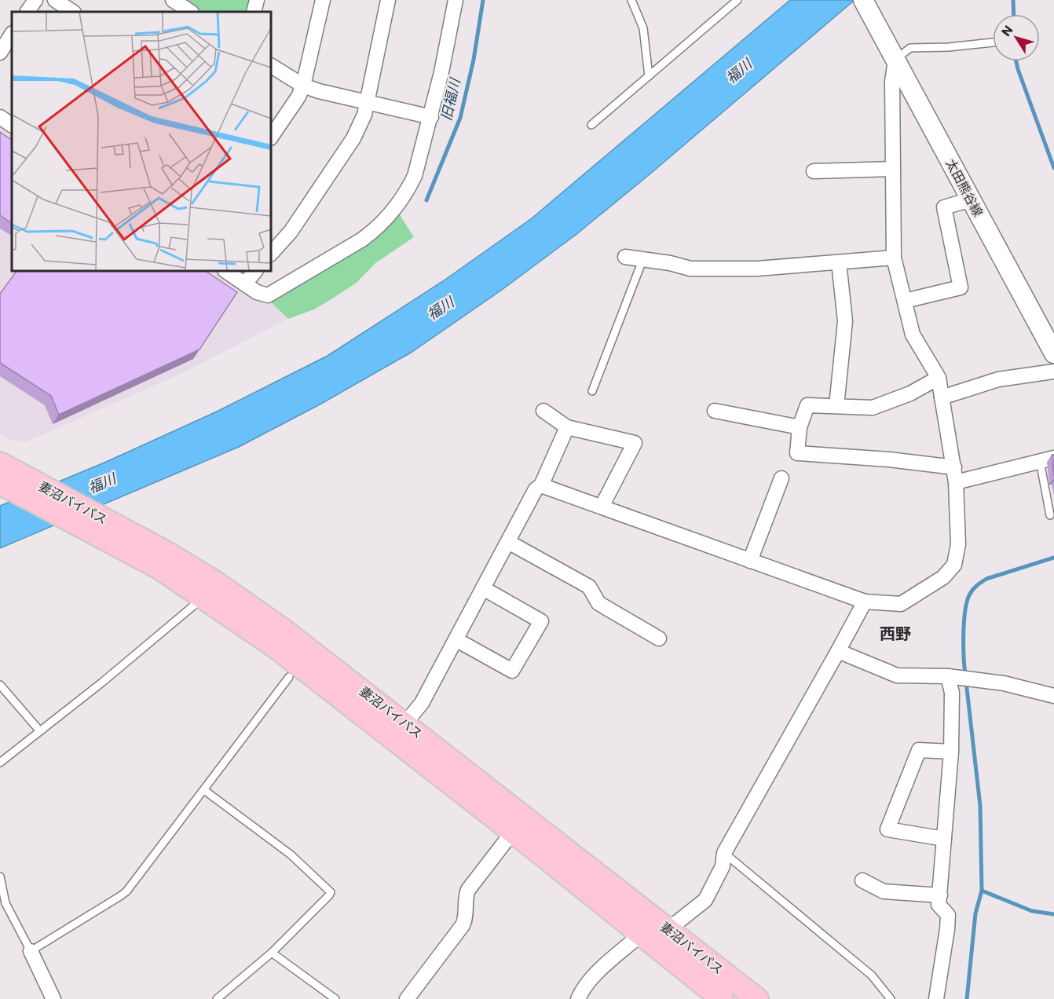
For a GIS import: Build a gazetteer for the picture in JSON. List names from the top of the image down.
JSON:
{
  "streets": {
    "highway": ["妻沼バイパス"],
    "main road": ["太田熊谷線"]
  },
  "districts": ["西野"],
  "water": ["福川", "旧福川"],
  "north": "top left"
}
